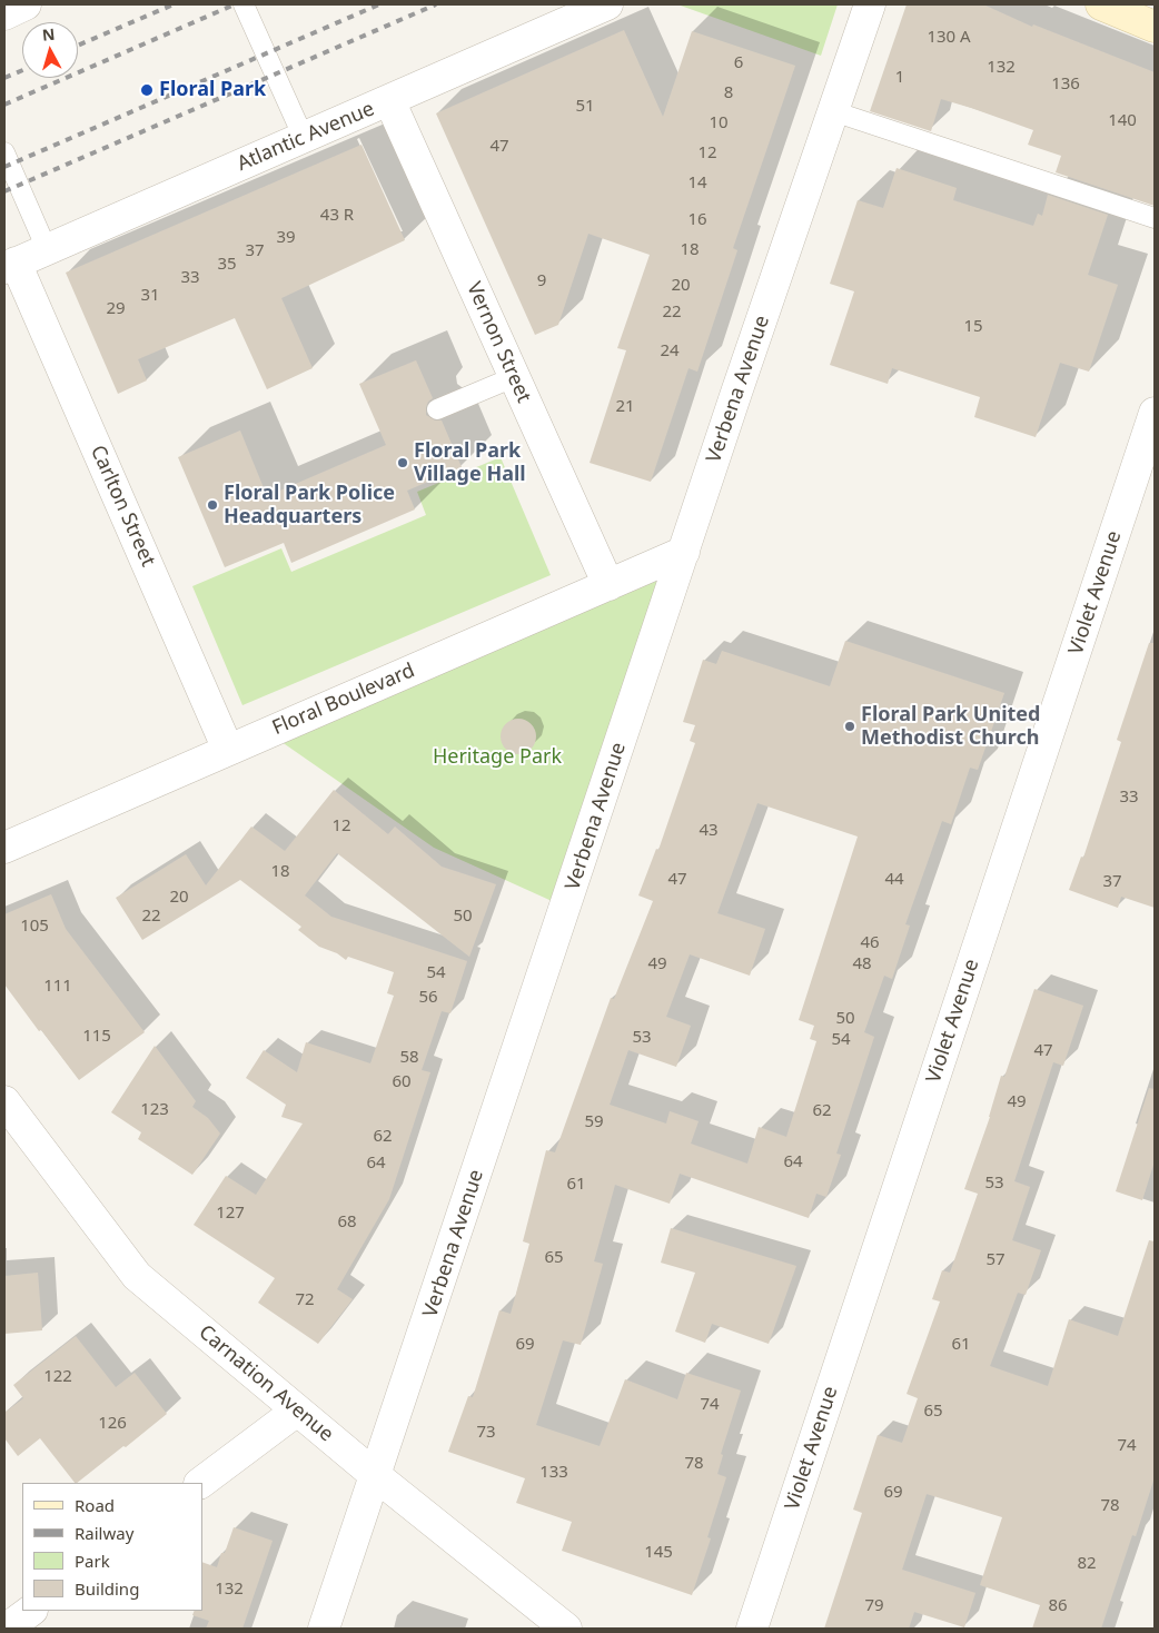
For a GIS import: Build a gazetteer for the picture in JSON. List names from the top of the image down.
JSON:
{
  "streets": {
    "street": [
      "Atlantic Avenue",
      "Vernon Street",
      "Verbena Avenue",
      "Carlton Street",
      "Violet Avenue",
      "Floral Boulevard",
      "Carnation Avenue"
    ]
  },
  "crossings": [
    ["Atlantic Avenue", "Vernon Street"],
    ["Atlantic Avenue", "Carlton Street"],
    ["Vernon Street", "Floral Boulevard"],
    ["Verbena Avenue", "Floral Boulevard"],
    ["Verbena Avenue", "Carnation Avenue"],
    ["Carlton Street", "Floral Boulevard"]
  ],
  "parks": ["Heritage Park"],
  "places": [
    "Floral Park",
    "Floral Park Village Hall",
    "Floral Park Police Headquarters",
    "Floral Park United Methodist Church"
  ],
  "house_numbers": [
    "130 A",
    "6",
    "132",
    "1",
    "136",
    "8",
    "51",
    "140",
    "10",
    "47",
    "12",
    "14",
    "43 R",
    "16",
    "39",
    "18",
    "37",
    "35",
    "33",
    "9",
    "20",
    "31",
    "29",
    "22",
    "15",
    "24",
    "21",
    "33",
    "12",
    "43",
    "18",
    "47",
    "44",
    "37",
    "20",
    "22",
    "50",
    "105",
    "46",
    "49",
    "48",
    "54",
    "111",
    "56",
    "50",
    "115",
    "53",
    "54",
    "47",
    "58",
    "60",
    "49",
    "123",
    "62",
    "59",
    "62",
    "64",
    "64",
    "53",
    "61",
    "127",
    "68",
    "65",
    "57",
    "72",
    "69",
    "61",
    "122",
    "74",
    "65",
    "126",
    "73",
    "74",
    "78",
    "133",
    "69",
    "78",
    "145",
    "82",
    "132",
    "79",
    "86"
  ],
  "legend": [
    "Road",
    "Railway",
    "Park",
    "Building"
  ],
  "north": "top"
}
